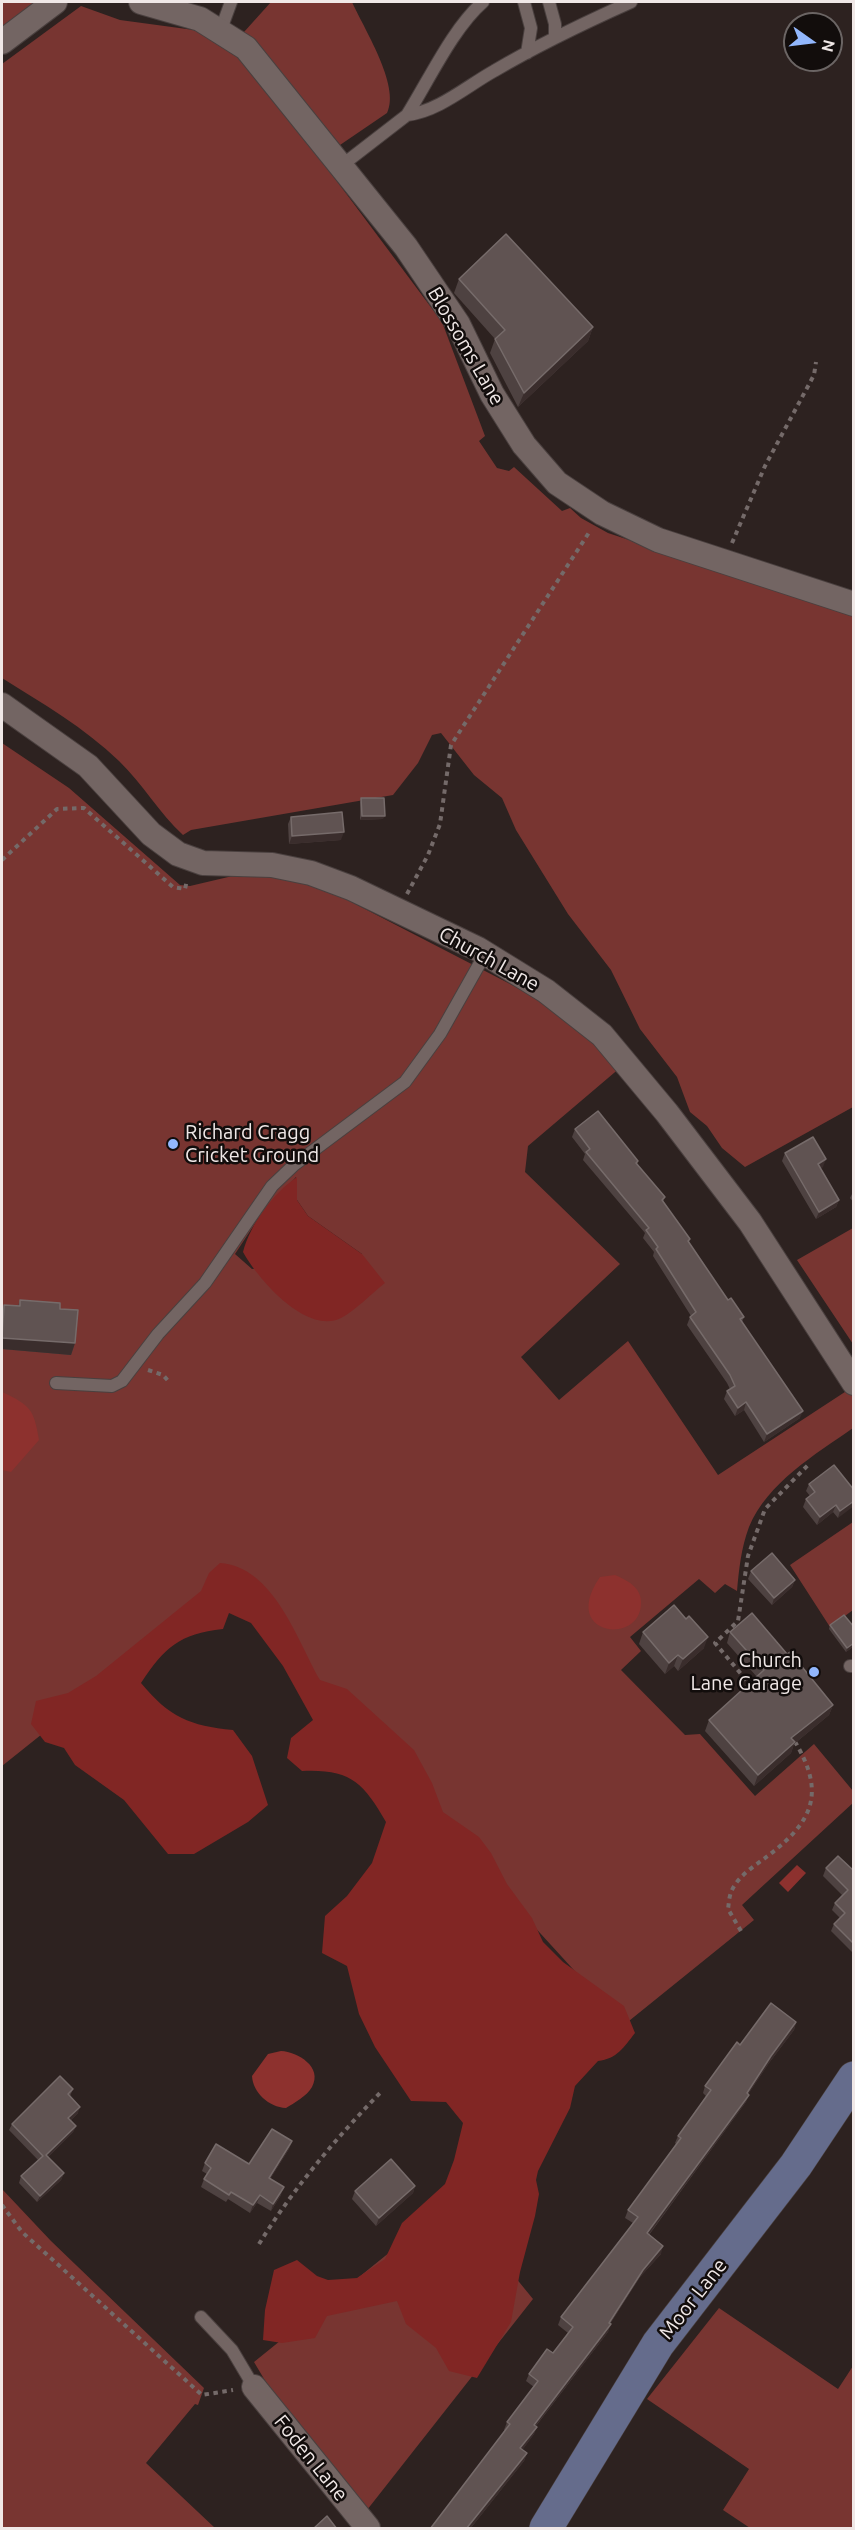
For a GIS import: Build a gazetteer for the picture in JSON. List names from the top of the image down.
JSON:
{
  "streets": {
    "street": [
      "Blossoms Lane",
      "Church Lane",
      "Moor Lane",
      "Foden Lane"
    ]
  },
  "places": ["Richard Cragg Cricket Ground", "Church Lane Garage"],
  "north": "right"
}
